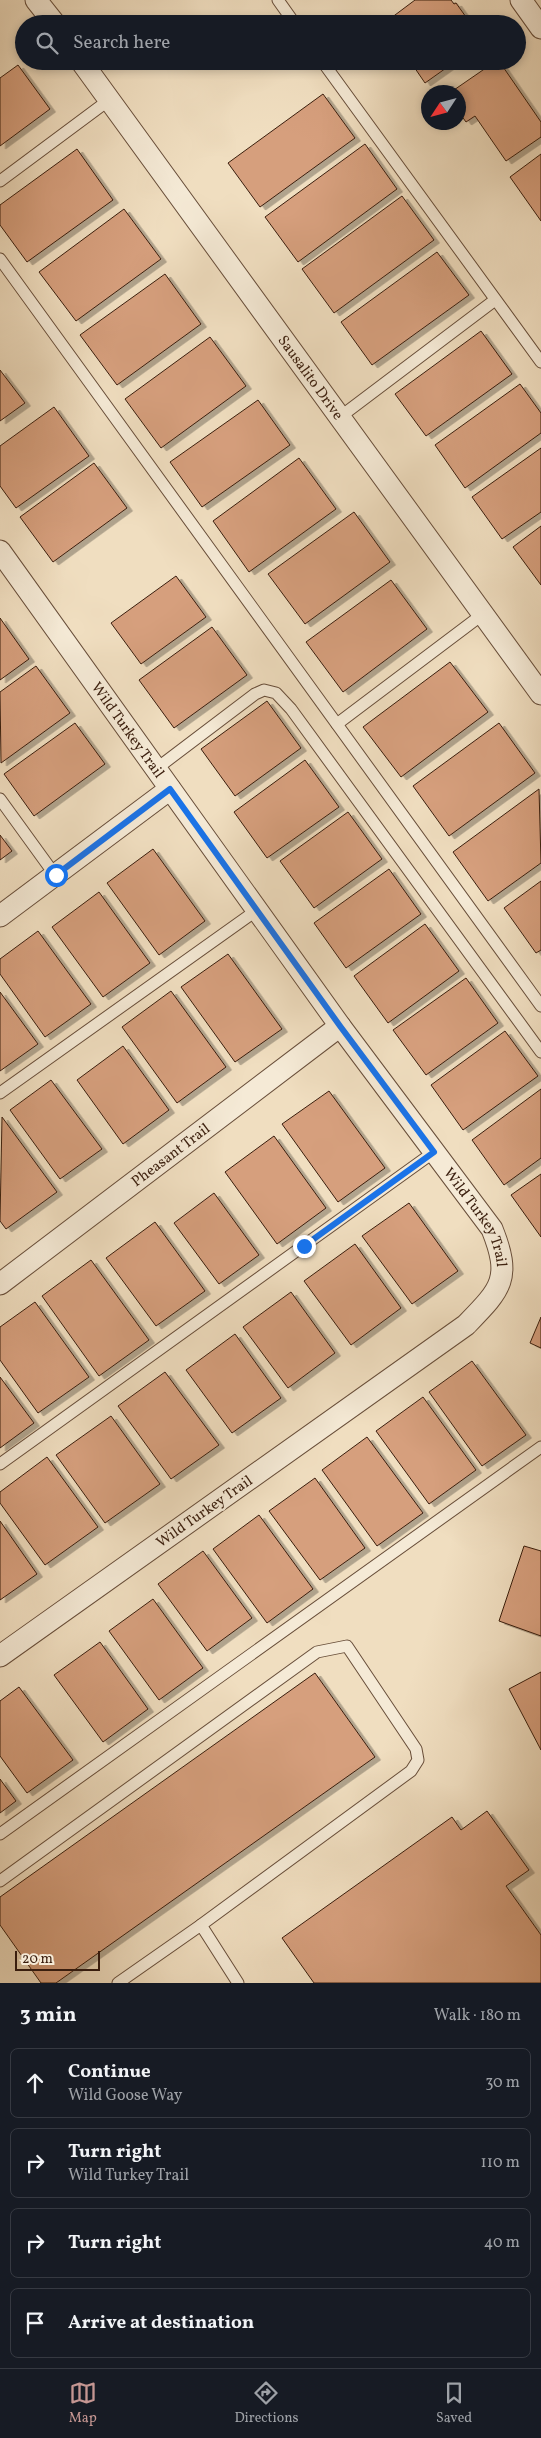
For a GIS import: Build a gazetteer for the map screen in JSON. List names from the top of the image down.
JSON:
{
  "streets": {
    "street": ["Sausalito Drive", "Wild Turkey Trail", "Pheasant Trail"]
  },
  "crossings": [
    ["Wild Turkey Trail", "Pheasant Trail"]
  ],
  "scale_bar": "20 m",
  "north": "bottom left",
  "page": {
    "search": "Search here",
    "scale": "20 m",
    "heading": ["3 min", "Walk · 180 m"],
    "list": [
      ["Continue", "Wild Goose Way", "30 m"],
      ["Turn right", "Wild Turkey Trail", "110 m"],
      ["Turn right", "40 m"],
      "Arrive at destination"
    ],
    "nav": ["Map", "Directions", "Saved"]
  }
}
